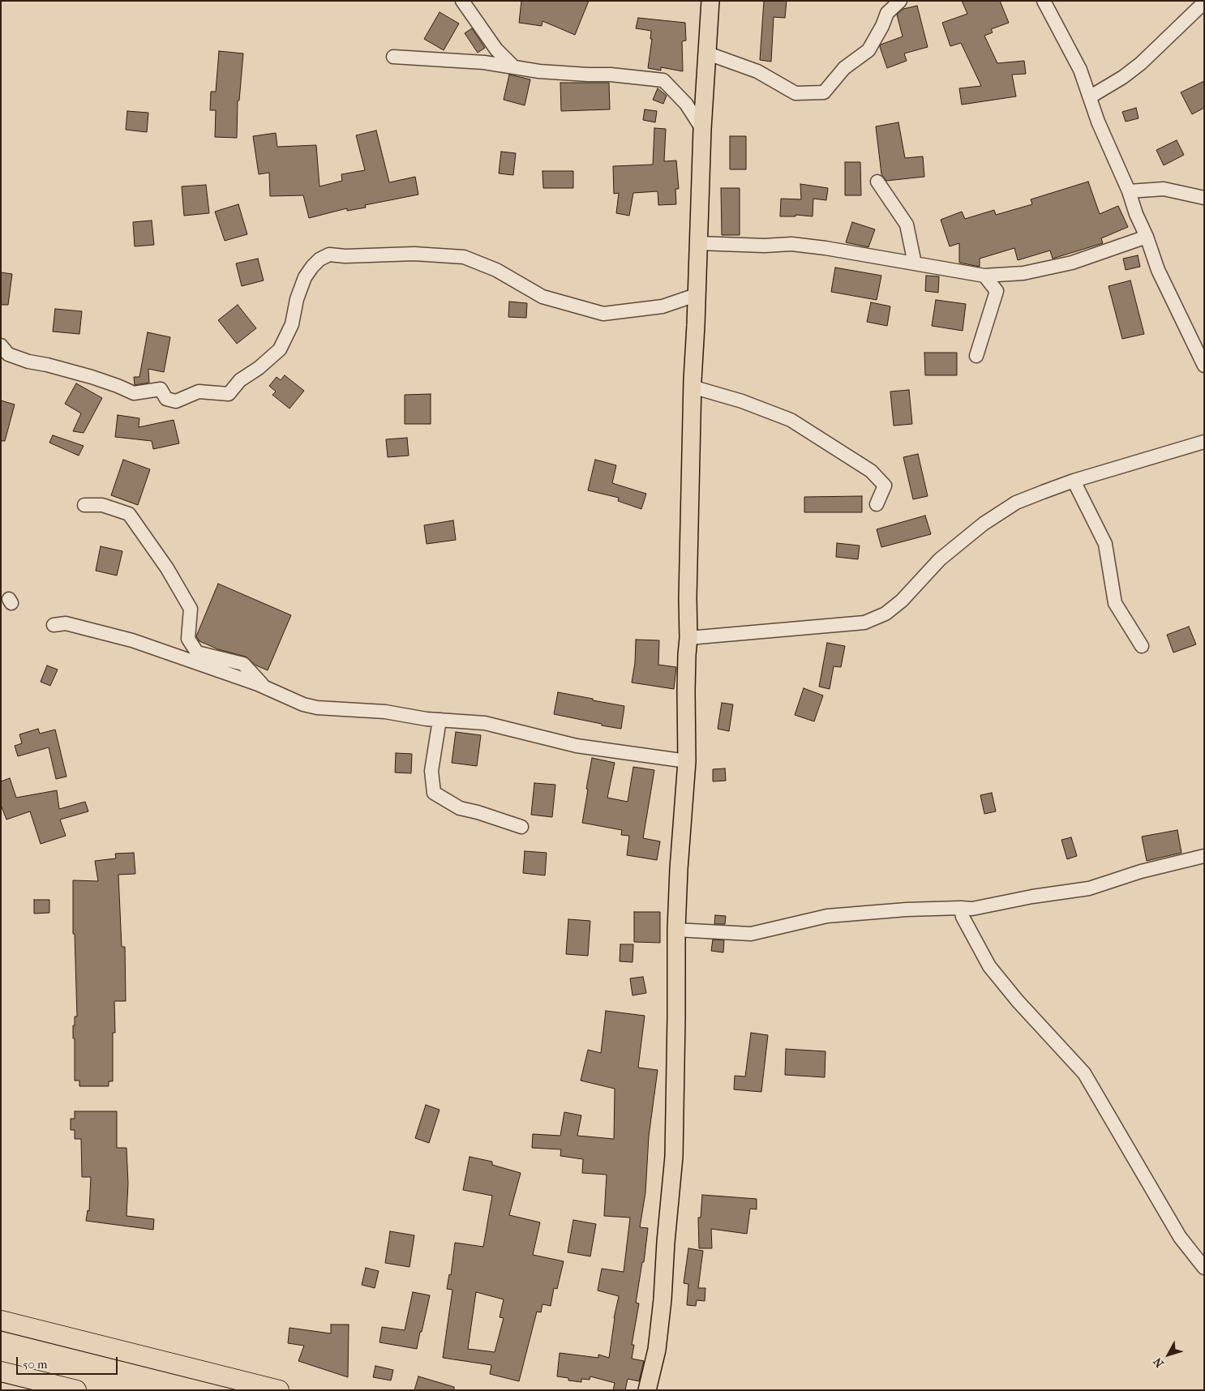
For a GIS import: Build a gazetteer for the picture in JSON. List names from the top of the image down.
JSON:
{
  "scale_bar": "50 m",
  "north": "bottom left"
}
